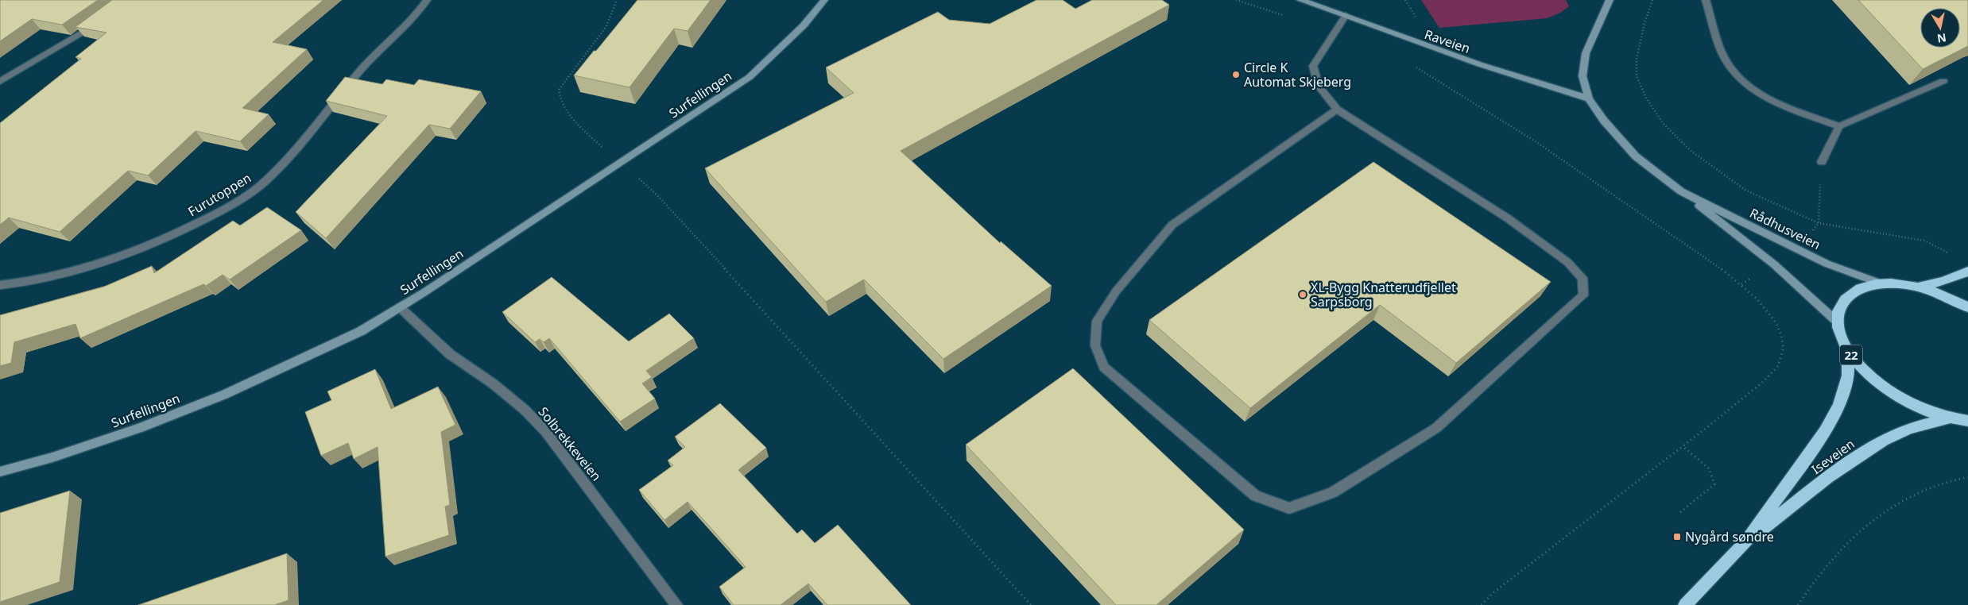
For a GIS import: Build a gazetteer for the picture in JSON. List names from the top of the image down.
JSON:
{
  "streets": {
    "highway": ["22", "Iseveien"],
    "street": [
      "Raveien",
      "Surfellingen",
      "Furutoppen",
      "Rådhusveien",
      "Solbrekkeveien"
    ]
  },
  "crossings": [
    ["Raveien", "Rådhusveien"],
    ["Surfellingen", "Solbrekkeveien"],
    ["Rådhusveien", "22"],
    ["22", "Iseveien"]
  ],
  "places": {
    "other": ["Circle K Automat Skjeberg", "XL-Bygg Knatterudfjellet Sarpsborg"],
    "transit": ["Nygård søndre"]
  },
  "north": "bottom"
}
